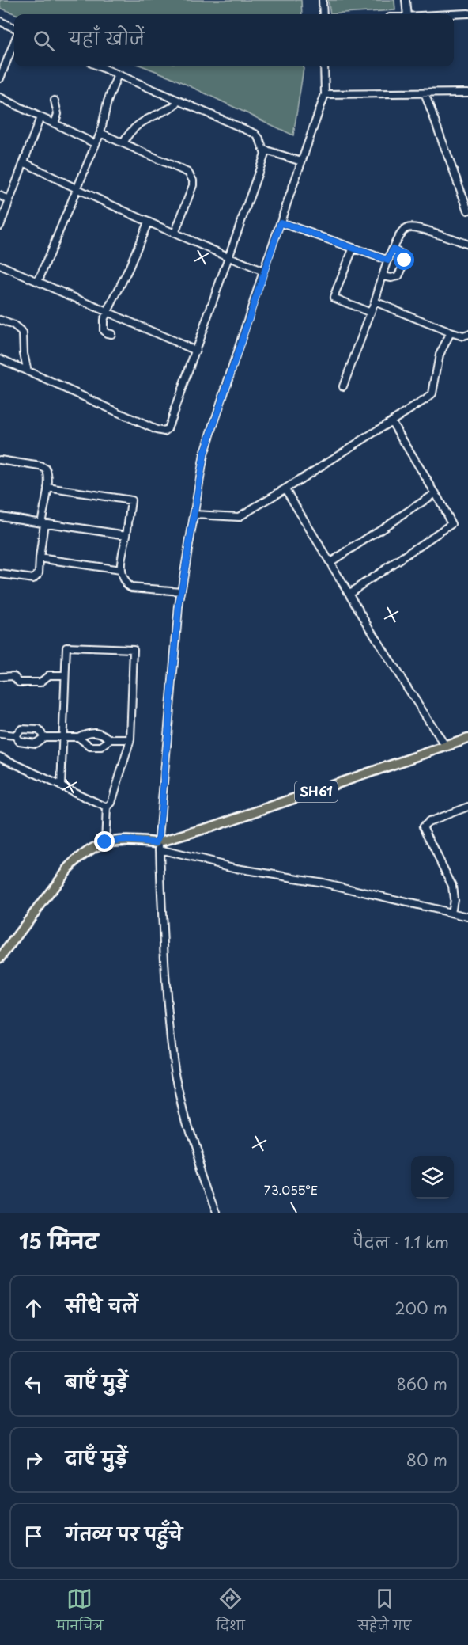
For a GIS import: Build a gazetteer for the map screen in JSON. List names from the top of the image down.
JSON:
{
  "streets": {
    "main road": ["SH61"]
  },
  "page": {
    "search": "यहाँ खोजें",
    "heading": ["15 मिनट", "पैदल · 1.1 km"],
    "list": [
      ["सीधे चलें", "200 m"],
      ["बाएँ मुड़ें", "860 m"],
      ["दाएँ मुड़ें", "80 m"],
      "गंतव्य पर पहुँचे"
    ],
    "nav": ["मानचित्र", "दिशा", "सहेजे गए"]
  },
  "coordinates": ["73.055°E"]
}
